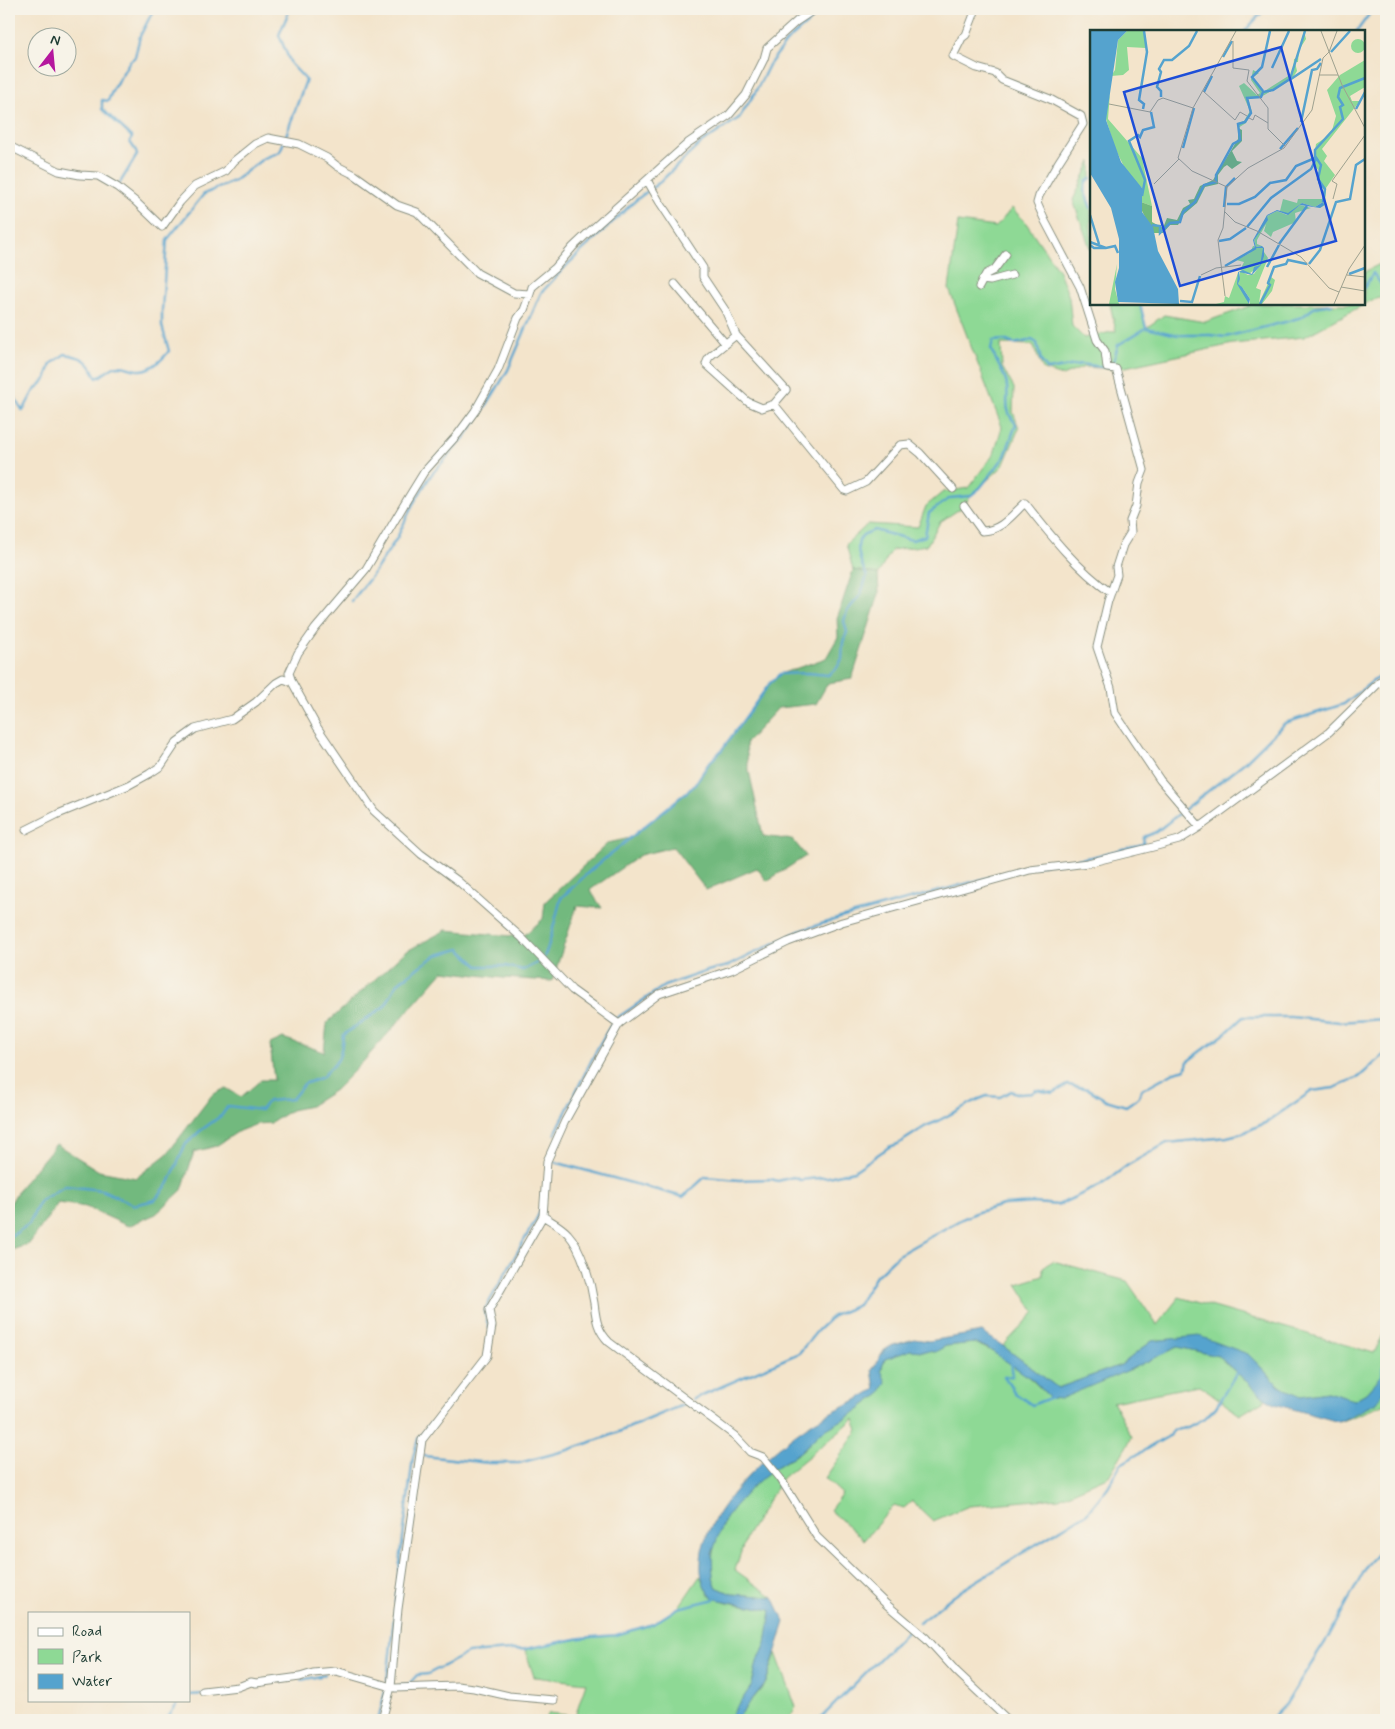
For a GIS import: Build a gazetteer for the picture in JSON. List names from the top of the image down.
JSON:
{
  "legend": ["Road", "Park", "Water"],
  "north": "top"
}
